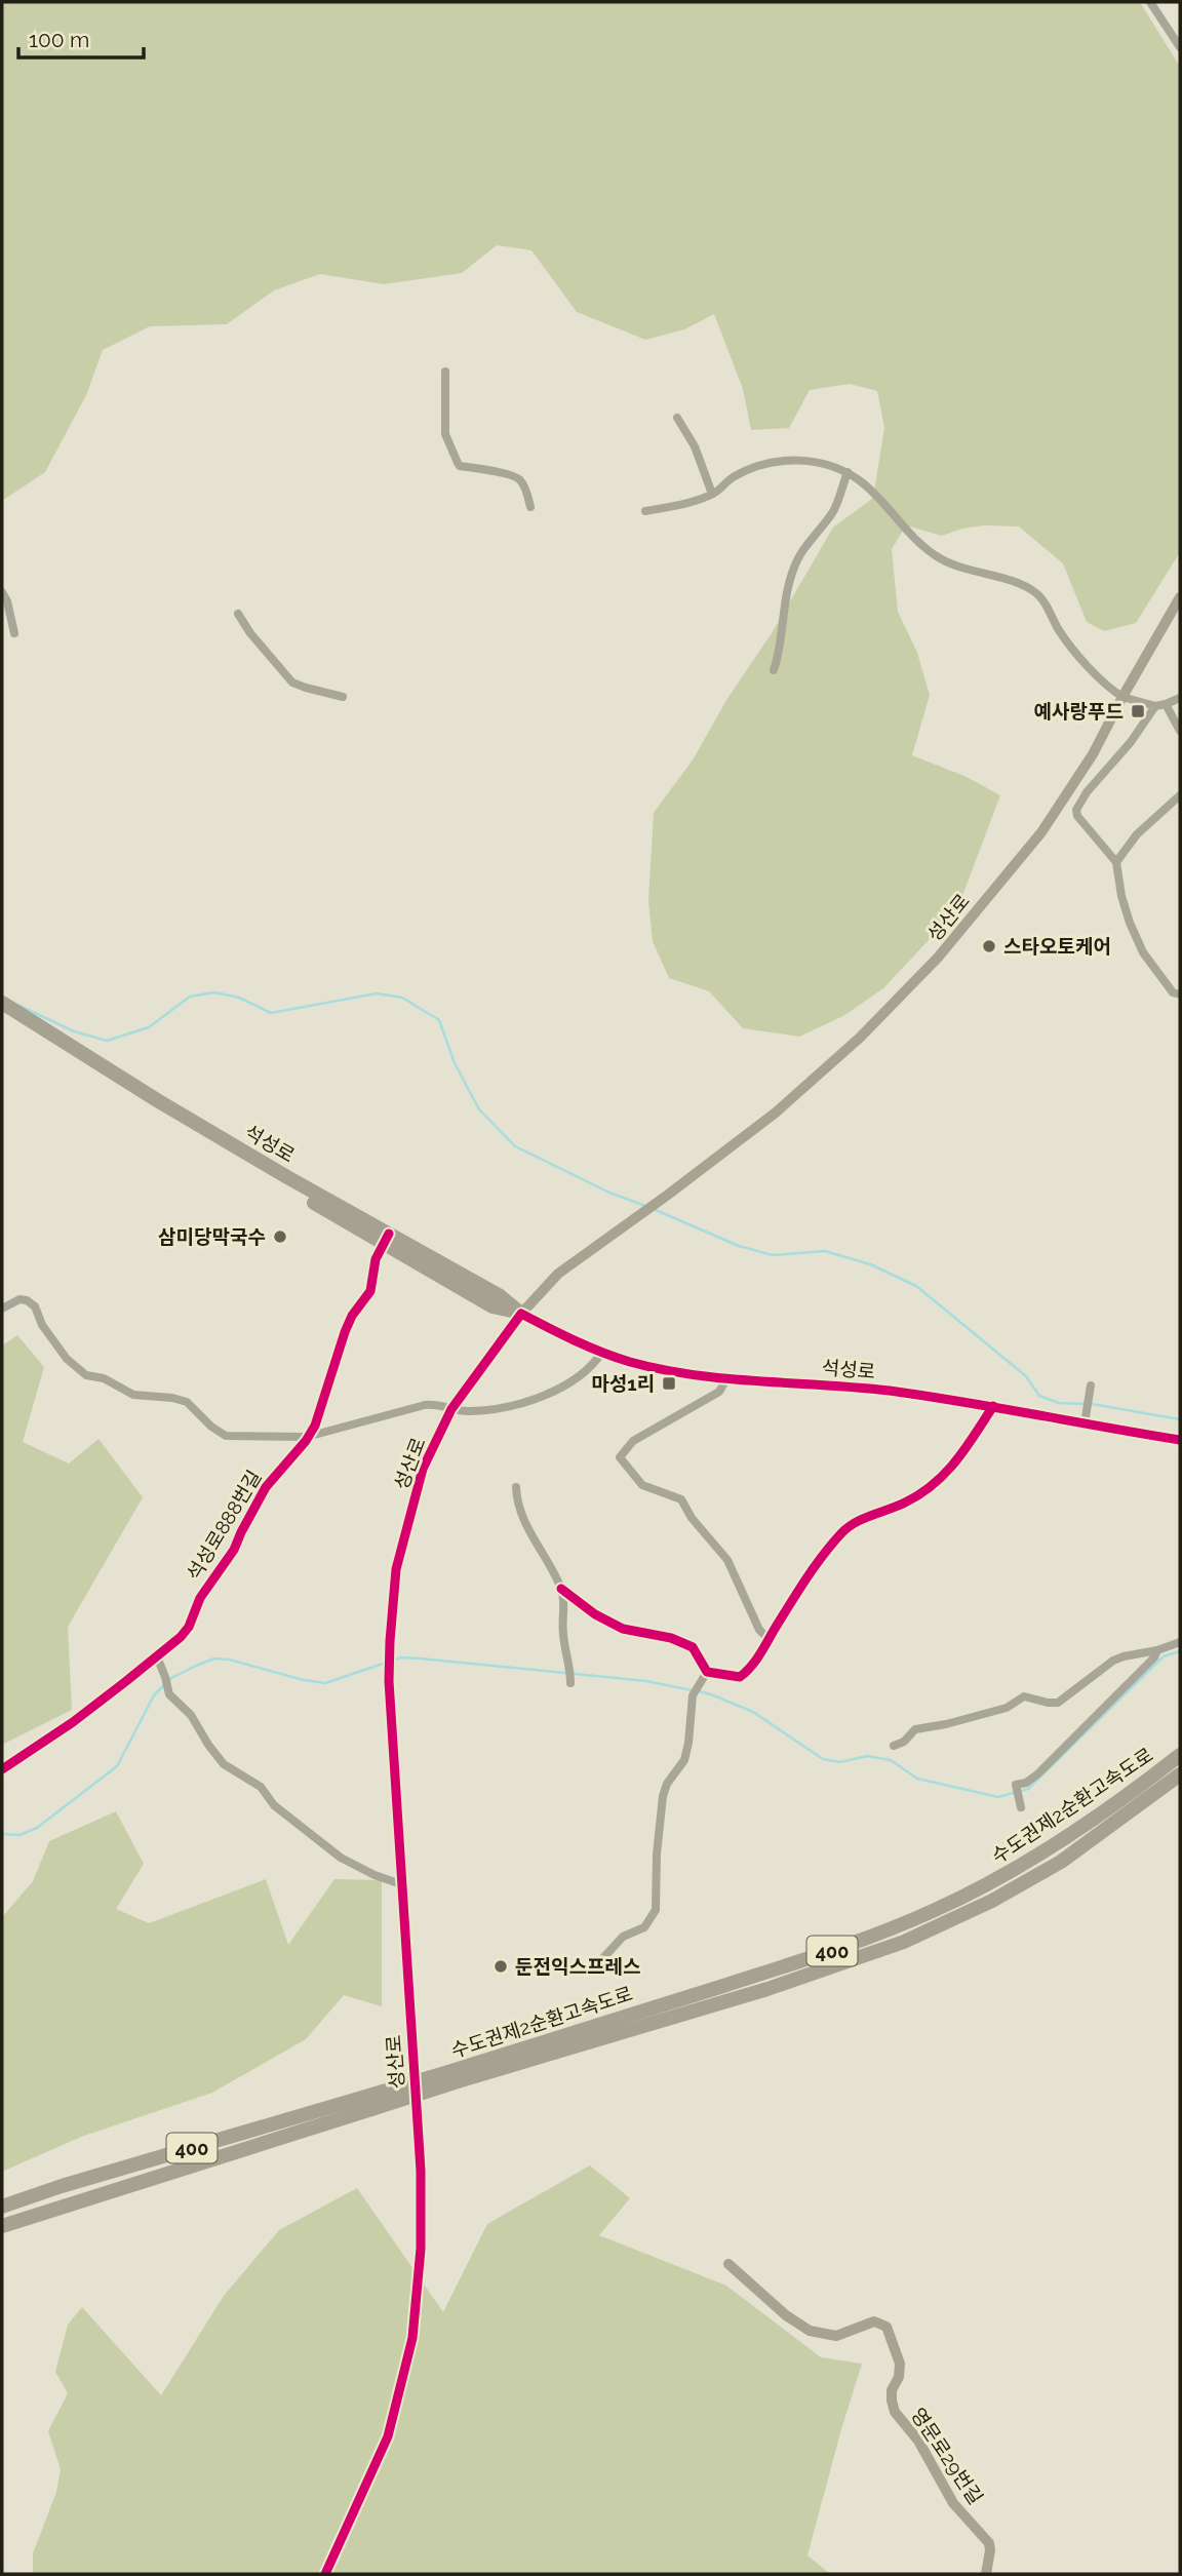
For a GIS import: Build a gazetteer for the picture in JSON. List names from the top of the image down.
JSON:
{
  "streets": {
    "highway": ["석성로", "수도권제2순환고속도로", "400"],
    "main road": ["성산로", "석성로888번길", "영문로29번길"]
  },
  "crossings": [
    ["성산로", "석성로"],
    ["석성로", "석성로888번길"]
  ],
  "places": {
    "transit": ["예사랑푸드", "마성1리"],
    "other": ["스타오토케어", "삼미당막국수", "둔전익스프레스"]
  },
  "scale_bar": "100 m"
}
